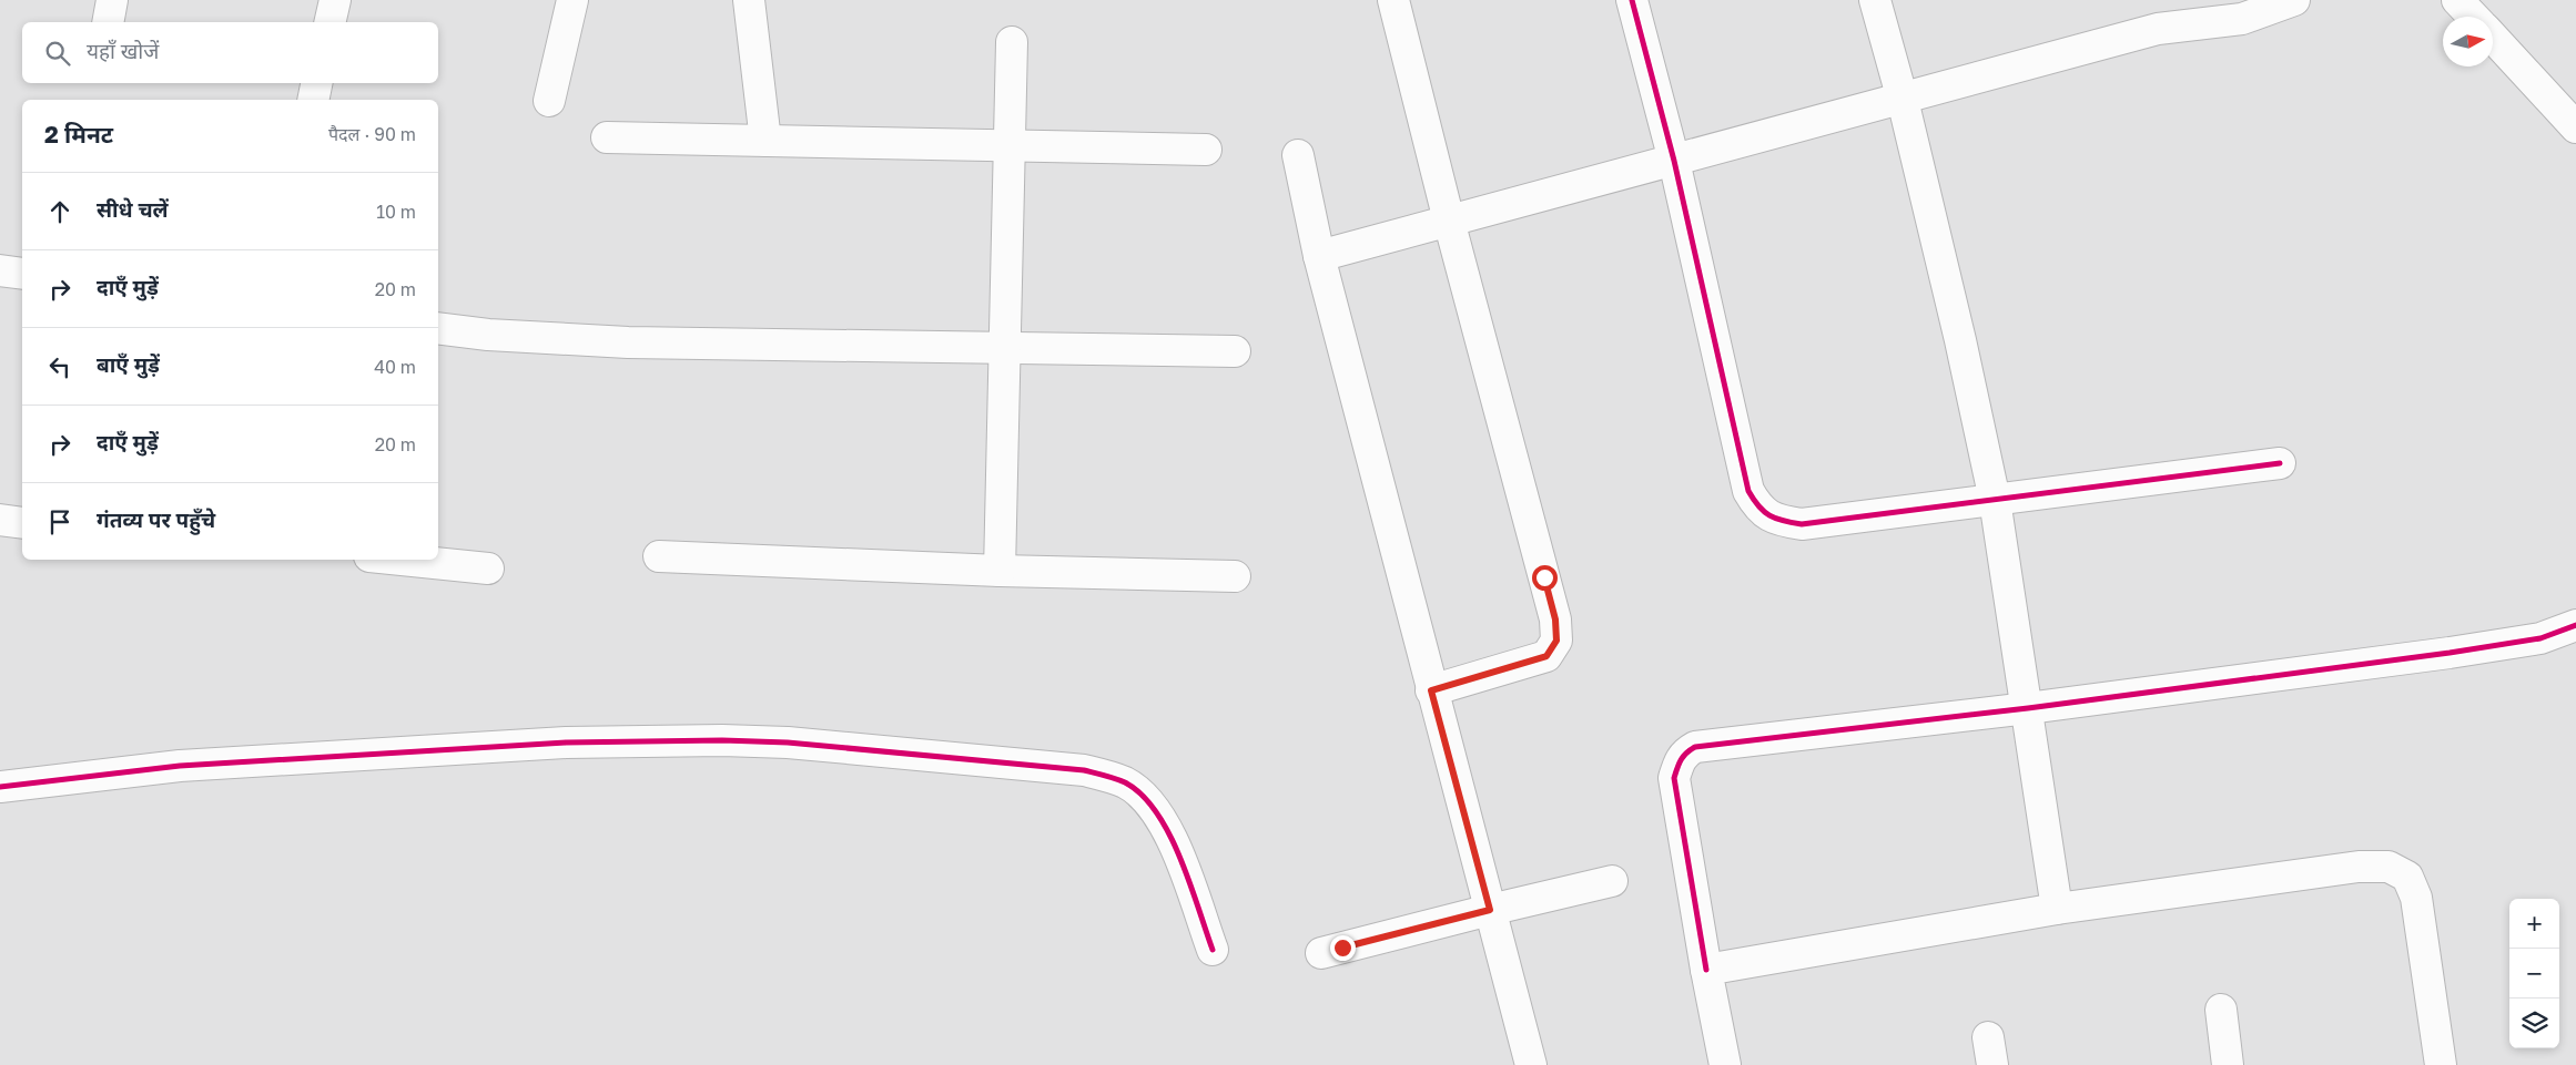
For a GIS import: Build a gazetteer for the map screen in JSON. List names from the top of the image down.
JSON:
{
  "north": "right",
  "page": {
    "search": "यहाँ खोजें",
    "heading": ["2 मिनट", "पैदल · 90 m"],
    "list": [
      ["सीधे चलें", "10 m"],
      ["दाएँ मुड़ें", "20 m"],
      ["बाएँ मुड़ें", "40 m"],
      ["दाएँ मुड़ें", "20 m"],
      "गंतव्य पर पहुँचे"
    ],
    "map_buttons": ["+", "−"]
  }
}
